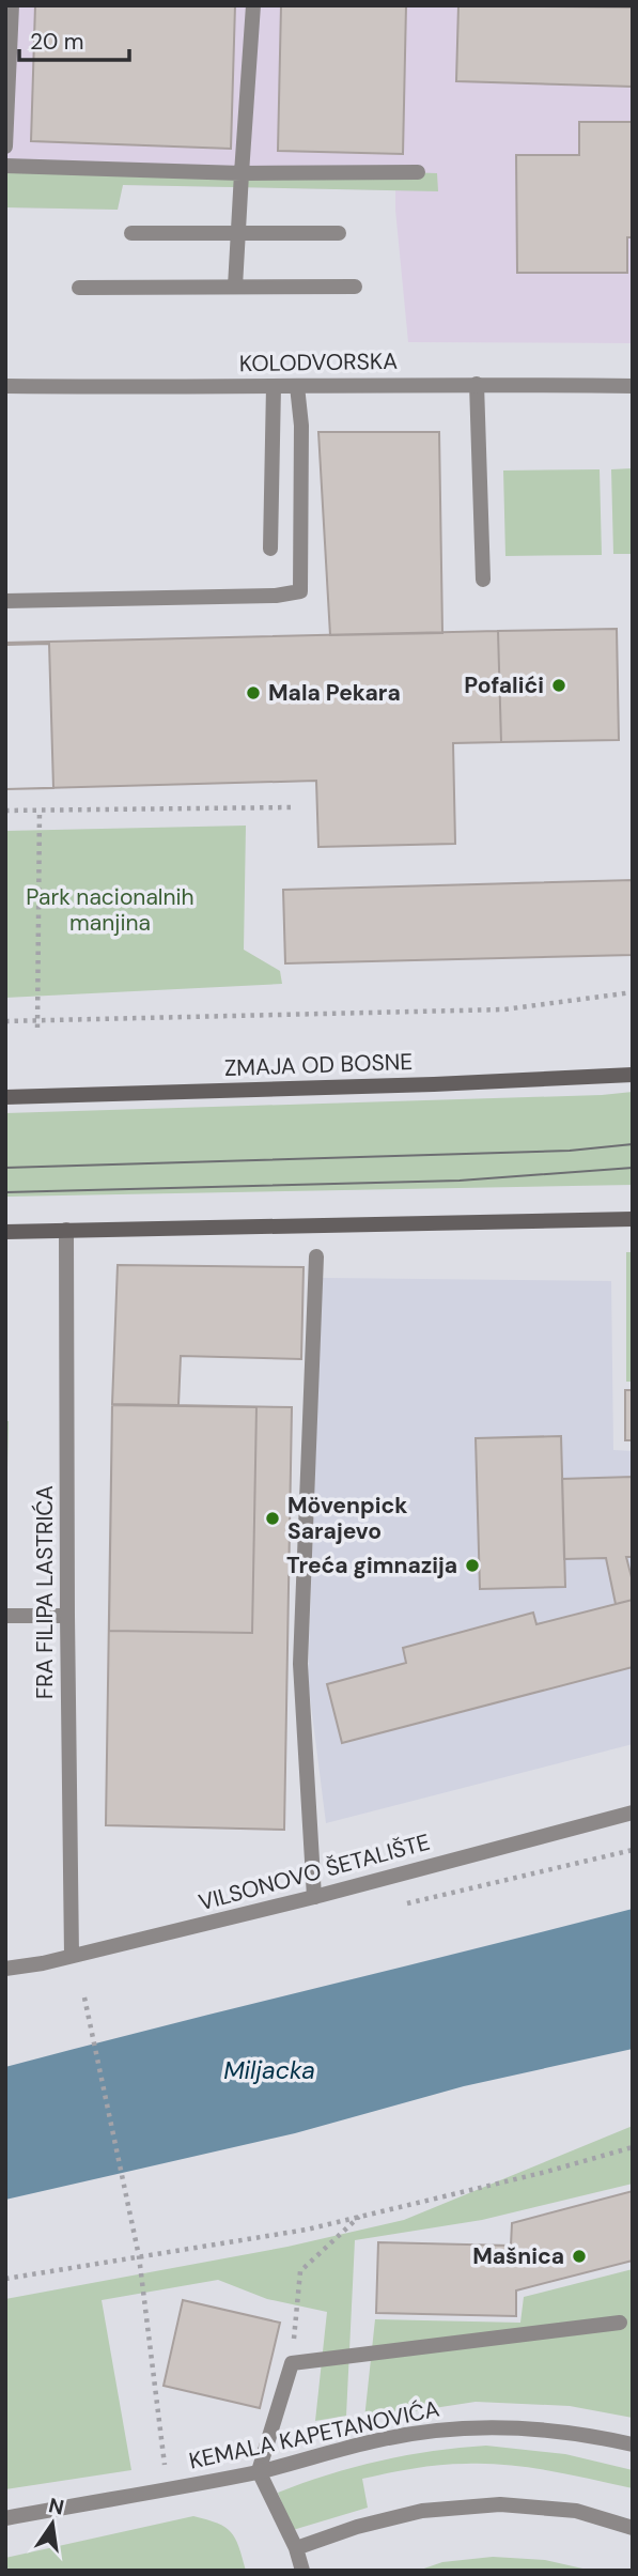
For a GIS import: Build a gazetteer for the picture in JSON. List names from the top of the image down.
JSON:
{
  "streets": {
    "main road": ["ZMAJA OD BOSNE"],
    "street": [
      "KOLODVORSKA",
      "FRA FILIPA LASTRIĆA",
      "VILSONOVO ŠETALIŠTE",
      "KEMALA KAPETANOVIĆA"
    ]
  },
  "crossings": [
    ["FRA FILIPA LASTRIĆA", "VILSONOVO ŠETALIŠTE"]
  ],
  "water": ["Miljacka"],
  "parks": ["Park nacionalnih manjina"],
  "places": [
    "Pofalići",
    "Mala Pekara",
    "Mövenpick Sarajevo",
    "Treća gimnazija",
    "Mašnica"
  ],
  "scale_bar": "20 m",
  "north": "top"
}
